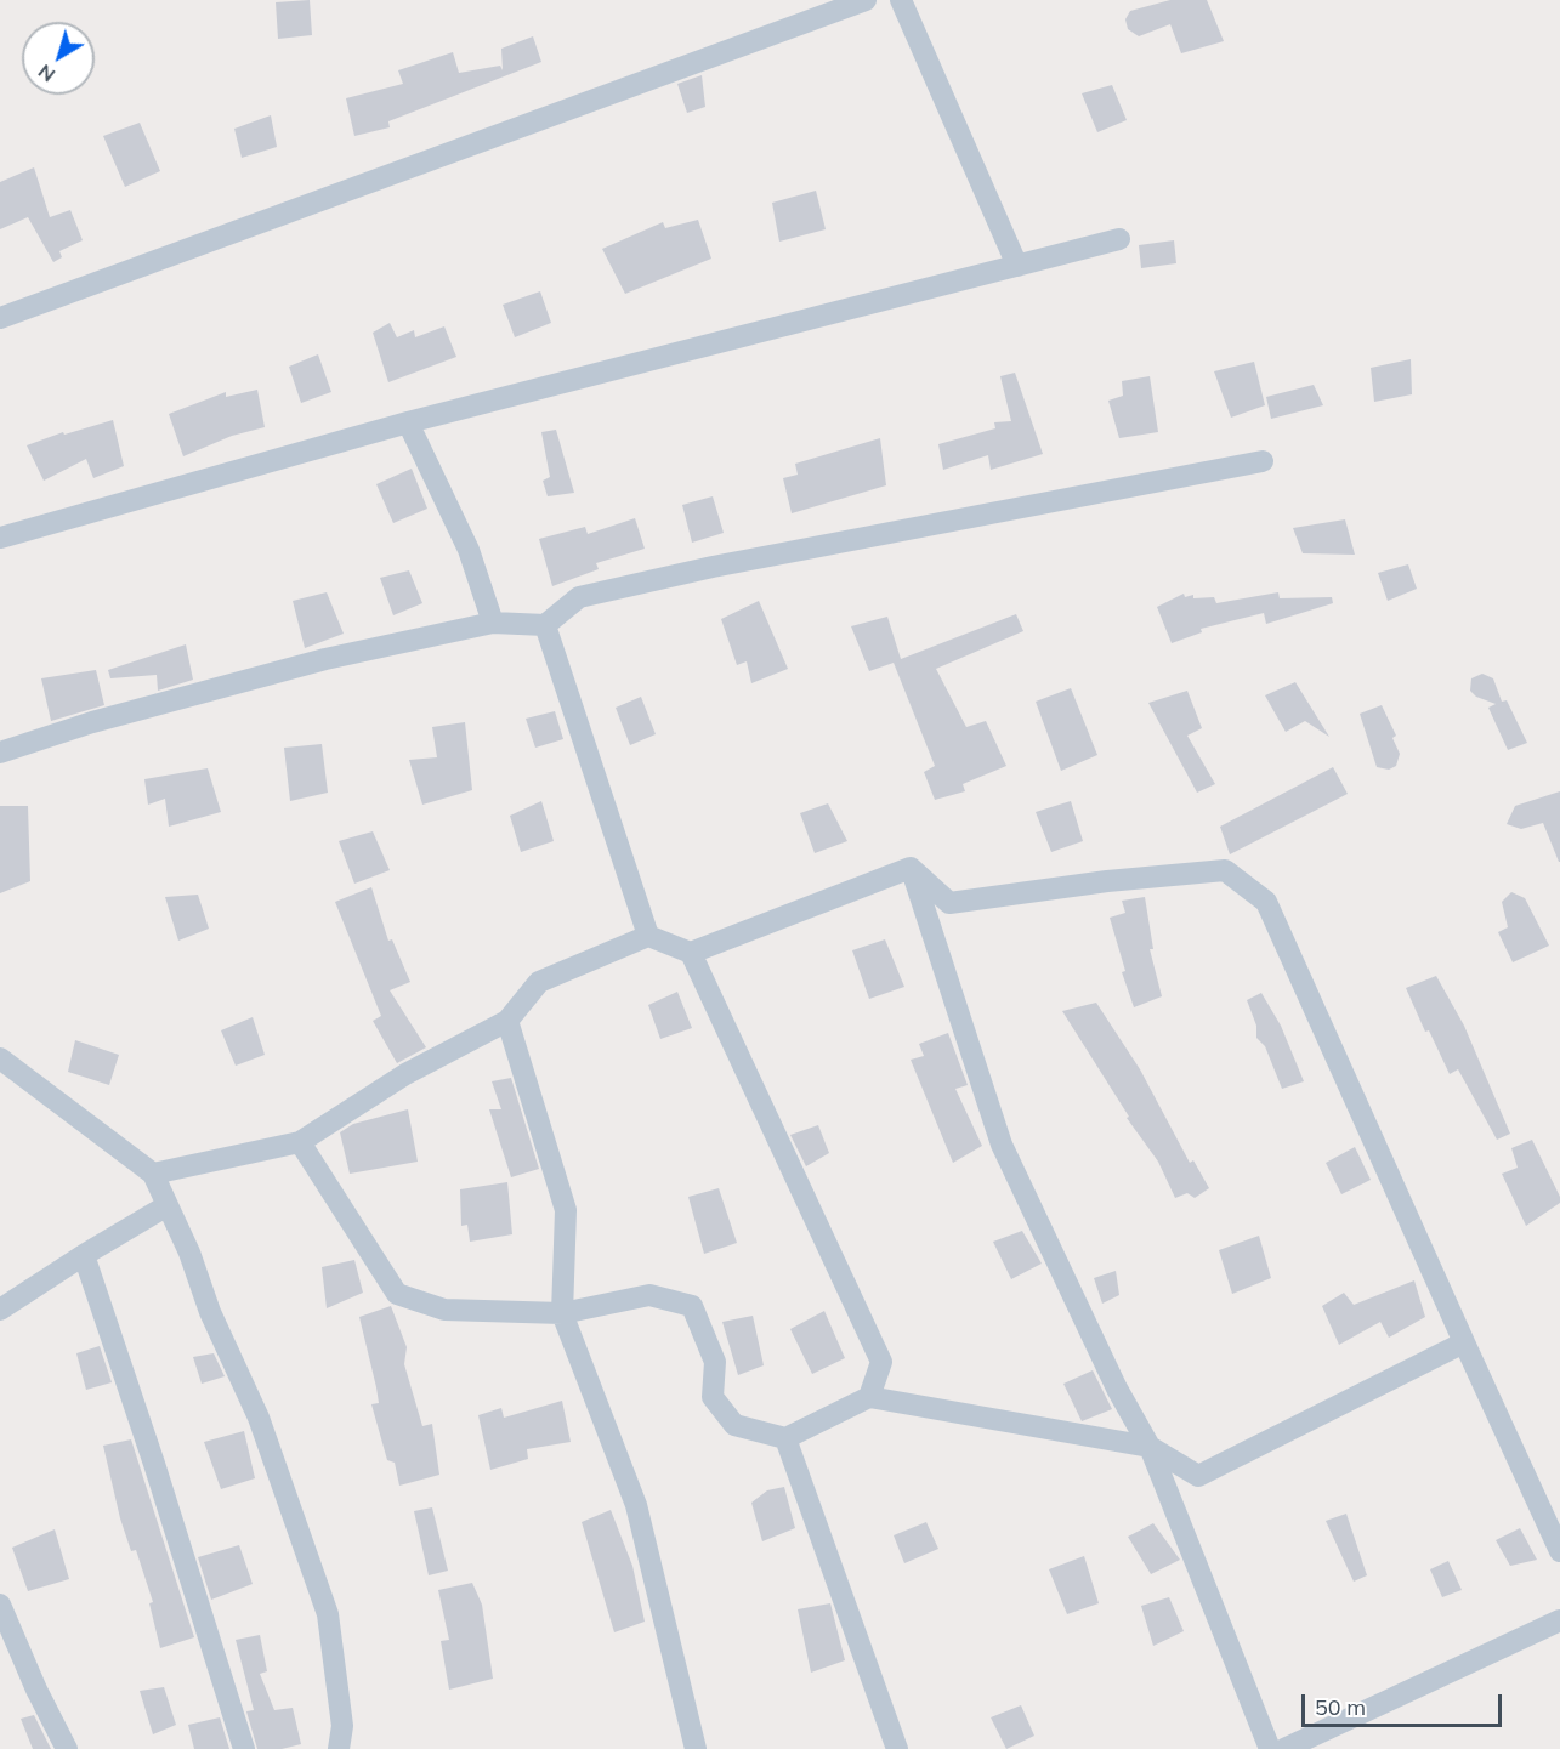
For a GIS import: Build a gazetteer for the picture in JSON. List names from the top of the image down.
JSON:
{
  "scale_bar": "50 m",
  "north": "bottom left"
}
